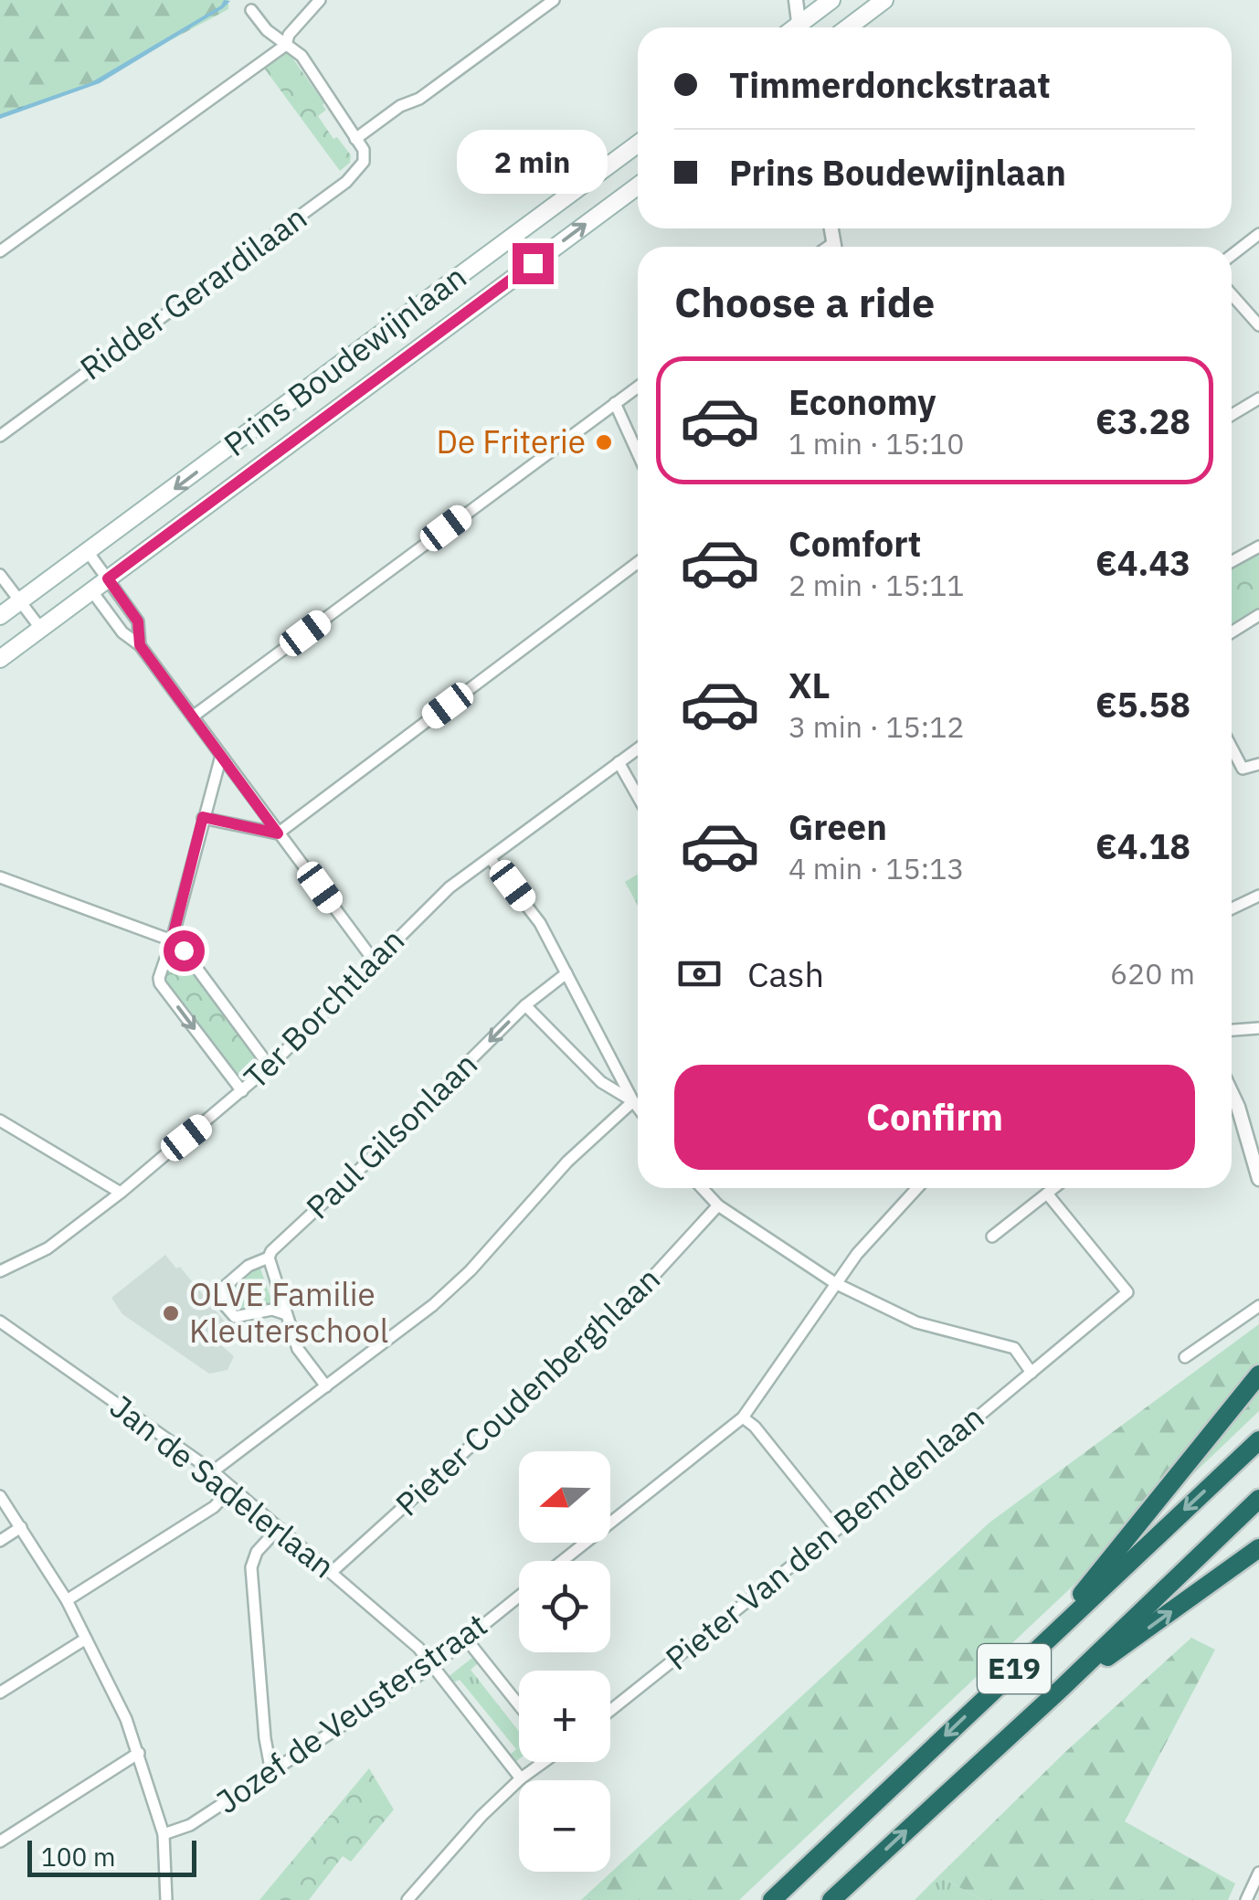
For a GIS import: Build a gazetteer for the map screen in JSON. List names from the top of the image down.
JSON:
{
  "streets": {
    "highway": ["E19"],
    "main road": ["Prins Boudewijnlaan"],
    "street": [
      "Ridder Gerardilaan",
      "Ter Borchtlaan",
      "Paul Gilsonlaan",
      "Pieter Coudenberghlaan",
      "Jan de Sadelerlaan",
      "Pieter Van den Bemdenlaan",
      "Jozef de Veusterstraat"
    ]
  },
  "crossings": [
    ["Pieter Coudenberghlaan", "Jan de Sadelerlaan"],
    ["Jan de Sadelerlaan", "Jozef de Veusterstraat"]
  ],
  "one_way": ["Paul Gilsonlaan"],
  "places": ["De Friterie", "OLVE Familie Kleuterschool"],
  "scale_bar": "100 m",
  "north": "left",
  "page": {
    "banner": ["Timmerdonckstraat", "Prins Boudewijnlaan"],
    "bubble": "2 min",
    "heading": "Choose a ride",
    "list": [
      {
        "name": "Economy",
        "note": "1 min · 15:10",
        "value": "€3.28"
      },
      {
        "name": "Comfort",
        "note": "2 min · 15:11",
        "value": "€4.43"
      },
      {
        "name": "XL",
        "note": "3 min · 15:12",
        "value": "€5.58"
      },
      {
        "name": "Green",
        "note": "4 min · 15:13",
        "value": "€4.18"
      }
    ],
    "pay": ["Cash", "620 m"],
    "buttons": "Confirm",
    "map_buttons": ["+", "−"],
    "scale": "100 m"
  }
}
